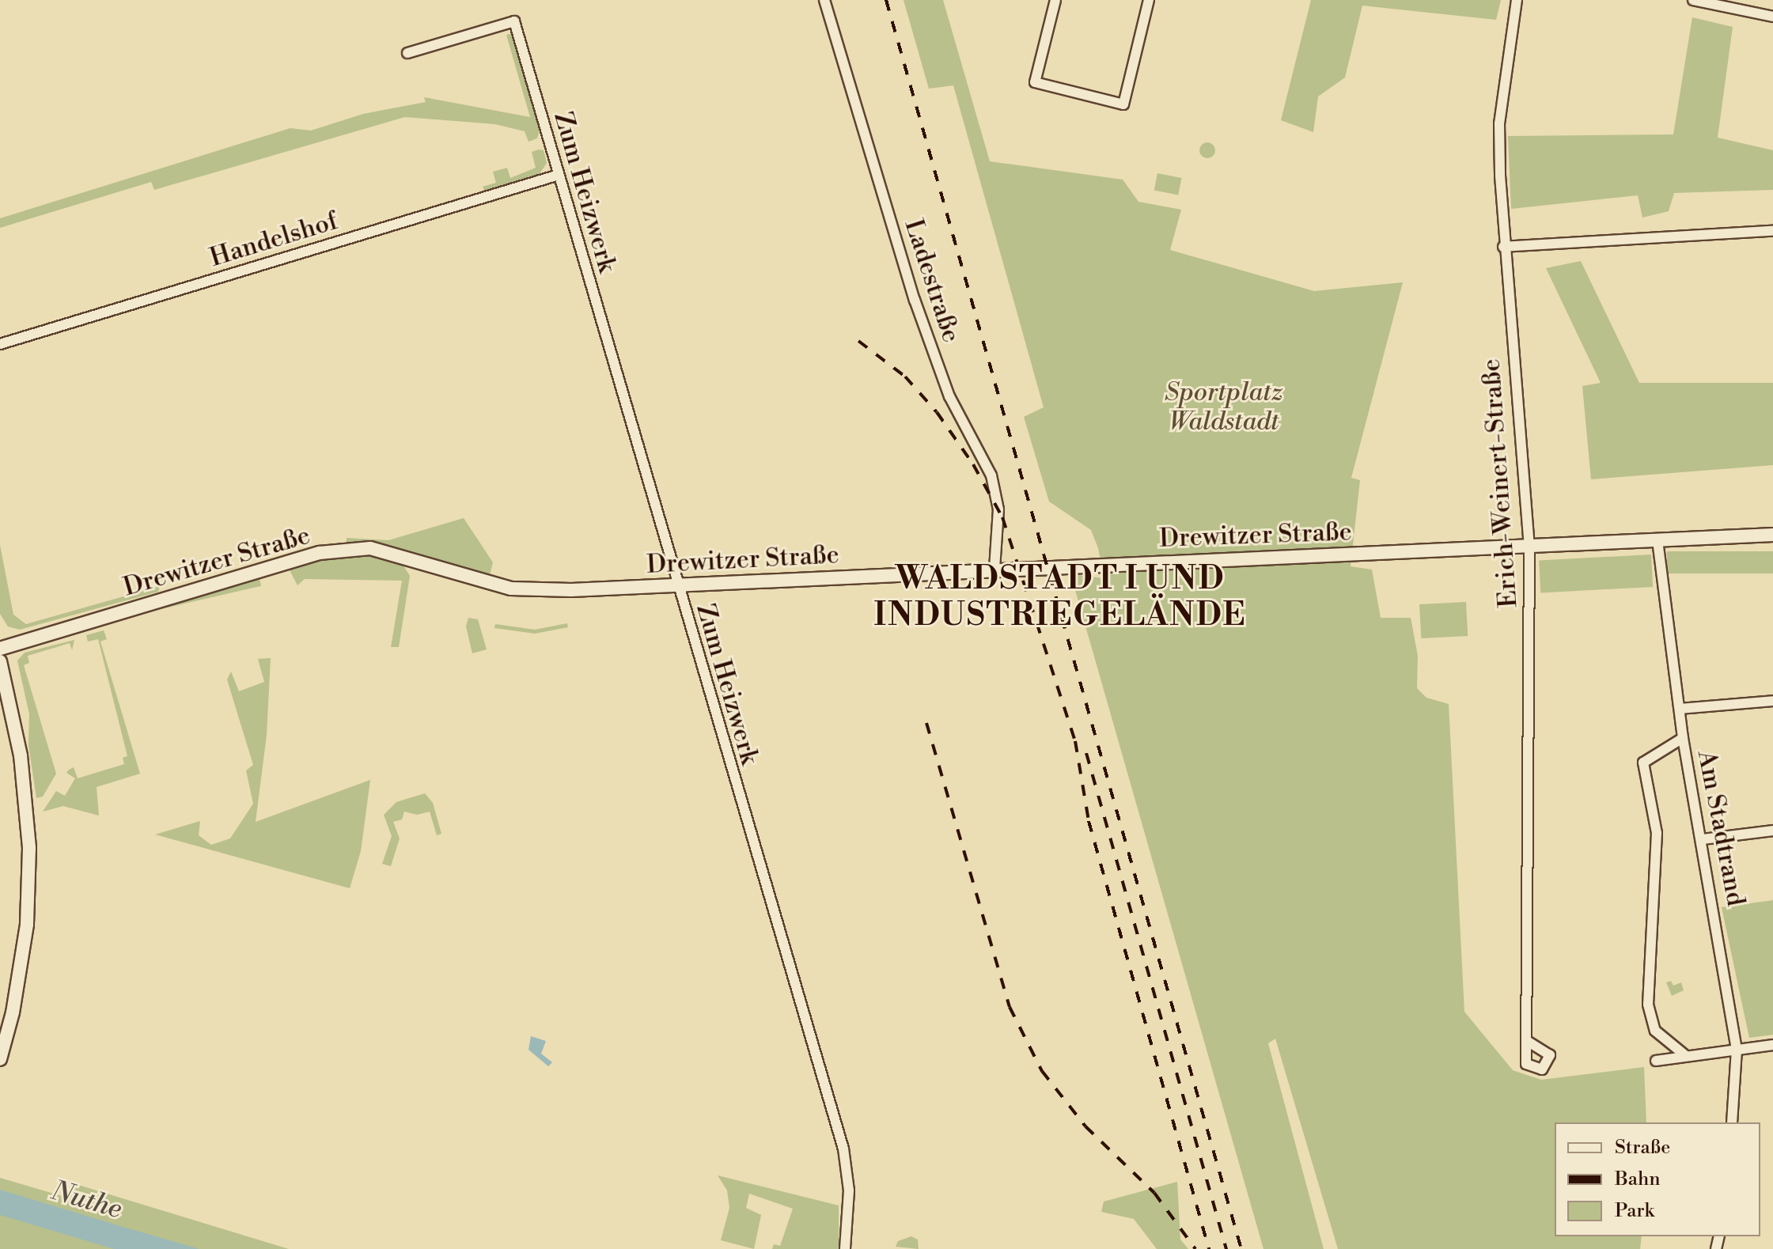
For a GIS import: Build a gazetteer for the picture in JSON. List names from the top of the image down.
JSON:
{
  "streets": {
    "street": [
      "Zum Heizwerk",
      "Handelshof",
      "Ladestraße",
      "Erich-Weinert-Straße",
      "Drewitzer Straße",
      "Am Stadtrand"
    ]
  },
  "crossings": [
    ["Zum Heizwerk", "Handelshof"],
    ["Zum Heizwerk", "Drewitzer Straße"],
    ["Ladestraße", "Drewitzer Straße"],
    ["Erich-Weinert-Straße", "Drewitzer Straße"],
    ["Drewitzer Straße", "Am Stadtrand"]
  ],
  "districts": ["WALDSTADT I UND INDUSTRIEGELÄNDE"],
  "water": ["Nuthe"],
  "parks": ["Sportplatz Waldstadt"],
  "legend": ["Straße", "Bahn", "Park"]
}
